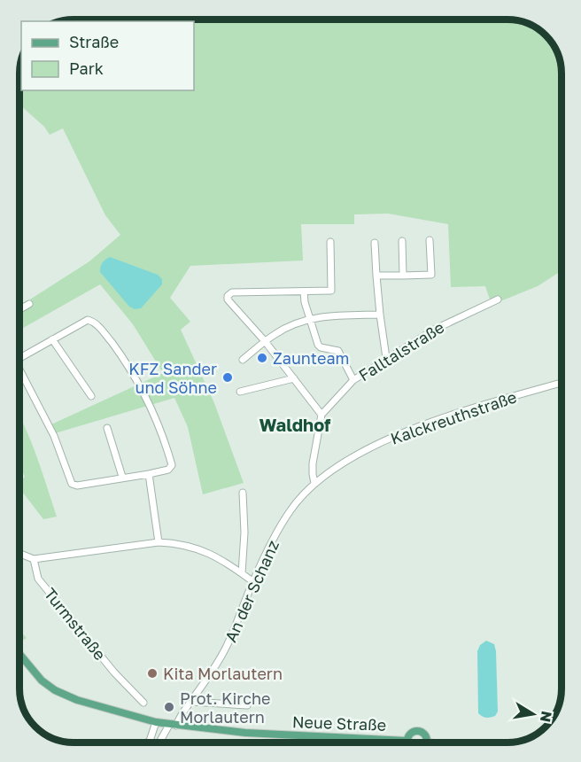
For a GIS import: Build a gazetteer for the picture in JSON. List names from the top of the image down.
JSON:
{
  "streets": {
    "main road": ["Neue Straße"],
    "street": [
      "Falltalstraße",
      "Kalckreuthstraße",
      "An der Schanz",
      "Turmstraße"
    ]
  },
  "crossings": [
    ["Kalckreuthstraße", "An der Schanz"],
    ["An der Schanz", "Neue Straße"]
  ],
  "districts": ["Waldhof"],
  "places": [
    "Zaunteam",
    "KFZ Sander und Söhne",
    "Kita Morlautern",
    "Prot. Kirche Morlautern"
  ],
  "legend": ["Straße", "Park"],
  "north": "right"
}
